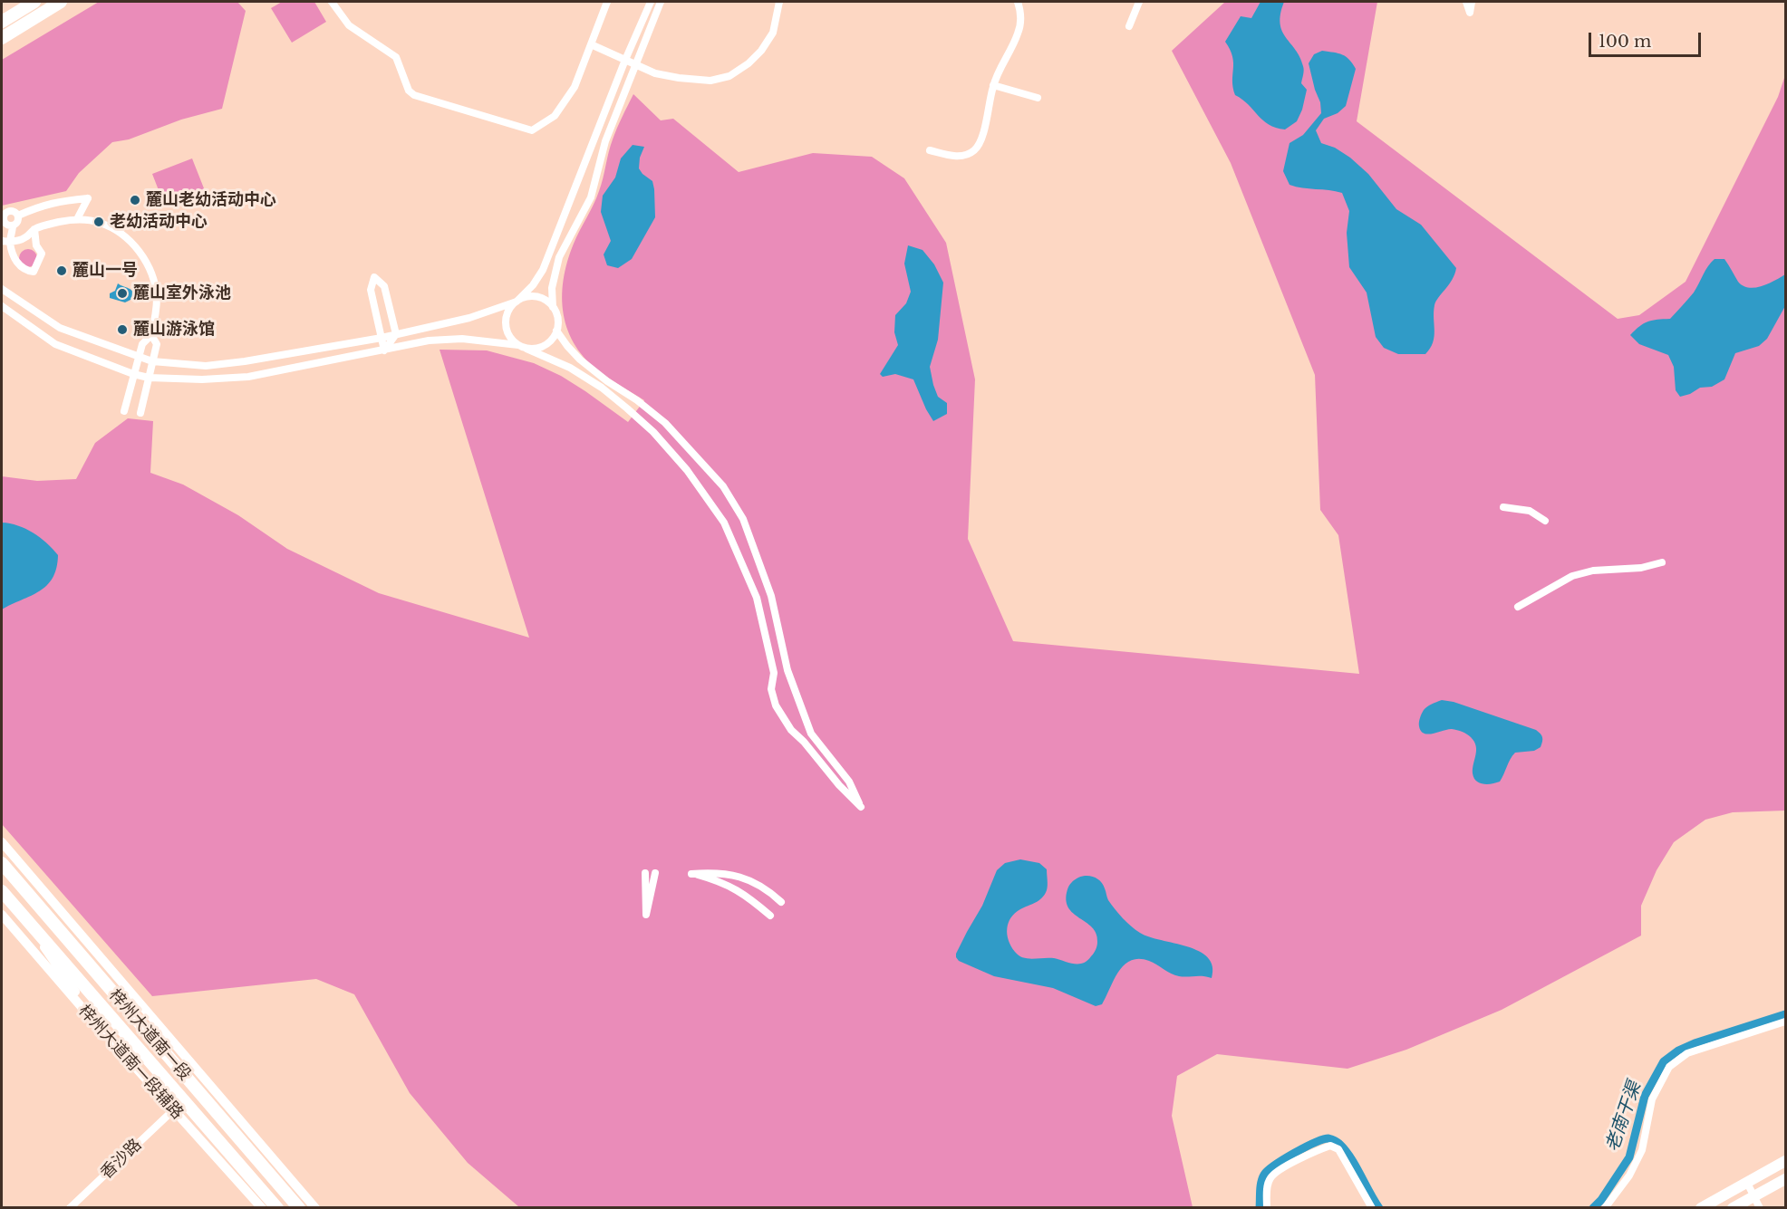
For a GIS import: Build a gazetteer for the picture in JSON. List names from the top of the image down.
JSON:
{
  "streets": {
    "highway": ["梓州大道南一段"],
    "main road": ["梓州大道南一段辅路"],
    "street": ["香沙路"]
  },
  "crossings": [
    ["梓州大道南一段辅路", "香沙路"]
  ],
  "water": ["老南干渠"],
  "places": [
    "麓山老幼活动中心",
    "老幼活动中心",
    "麓山一号",
    "麓山室外泳池",
    "麓山游泳馆"
  ],
  "scale_bar": "100 m"
}
